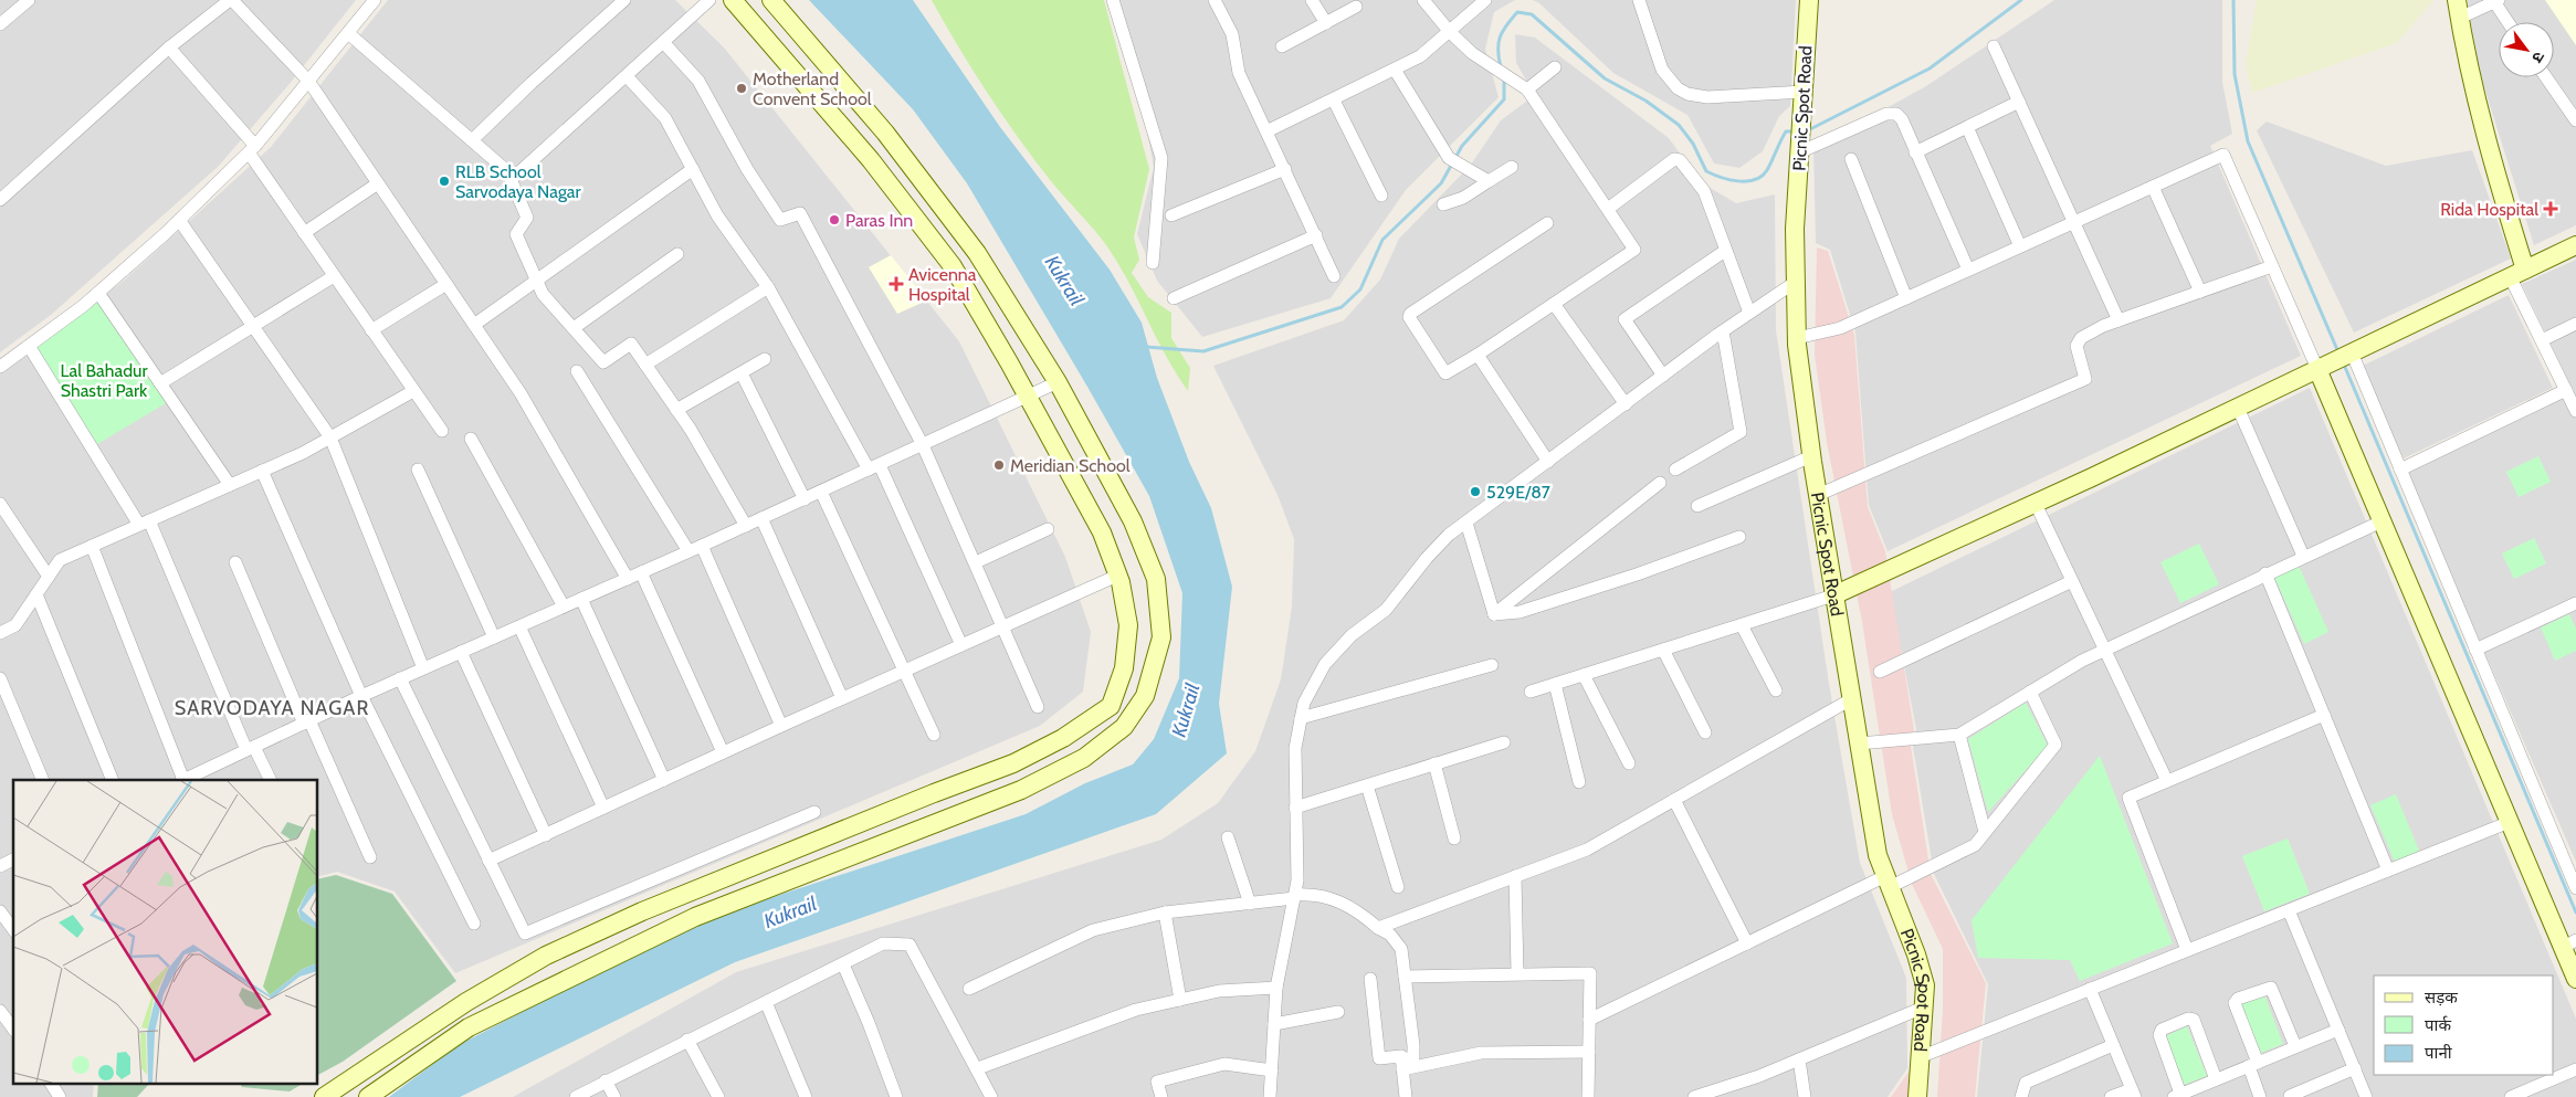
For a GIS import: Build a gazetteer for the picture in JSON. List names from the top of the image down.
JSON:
{
  "streets": {
    "street": ["Picnic Spot Road"]
  },
  "districts": ["SARVODAYA NAGAR"],
  "water": ["Kukrail"],
  "parks": ["Lal Bahadur Shastri Park"],
  "places": {
    "other": [
      "Motherland Convent School",
      "RLB School Sarvodaya Nagar",
      "Paras Inn",
      "Meridian School",
      "529E/87"
    ],
    "health": ["Rida Hospital", "Avicenna Hospital"]
  },
  "legend": ["सड़क", "पार्क", "पानी"],
  "north": "bottom right"
}
